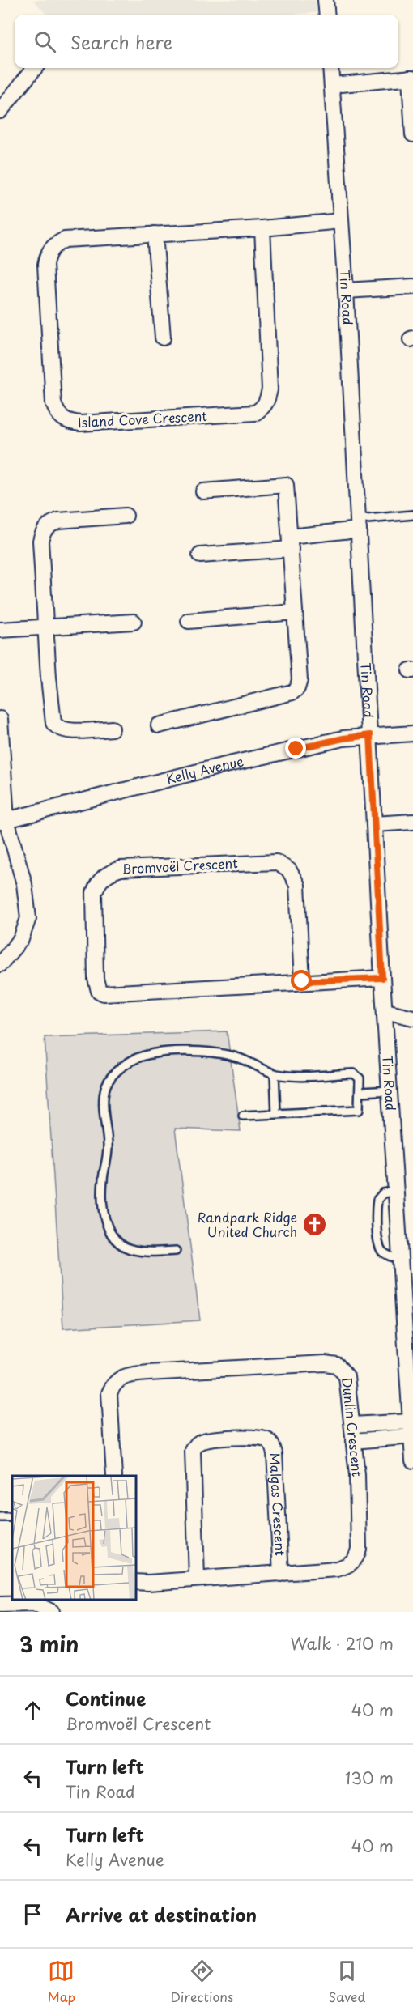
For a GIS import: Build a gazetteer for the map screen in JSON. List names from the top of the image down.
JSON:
{
  "streets": {
    "street": [
      "Tin Road",
      "Island Cove Crescent",
      "Kelly Avenue",
      "Bromvoël Crescent",
      "Dunlin Crescent",
      "Malgas Crescent"
    ]
  },
  "crossings": [
    ["Tin Road", "Island Cove Crescent"],
    ["Tin Road", "Kelly Avenue"],
    ["Tin Road", "Bromvoël Crescent"],
    ["Dunlin Crescent", "Malgas Crescent"]
  ],
  "places": {
    "church": ["Randpark Ridge United Church"]
  },
  "page": {
    "search": "Search here",
    "heading": ["3 min", "Walk · 210 m"],
    "list": [
      ["Continue", "Bromvoël Crescent", "40 m"],
      ["Turn left", "Tin Road", "130 m"],
      ["Turn left", "Kelly Avenue", "40 m"],
      "Arrive at destination"
    ],
    "nav": ["Map", "Directions", "Saved"]
  }
}
